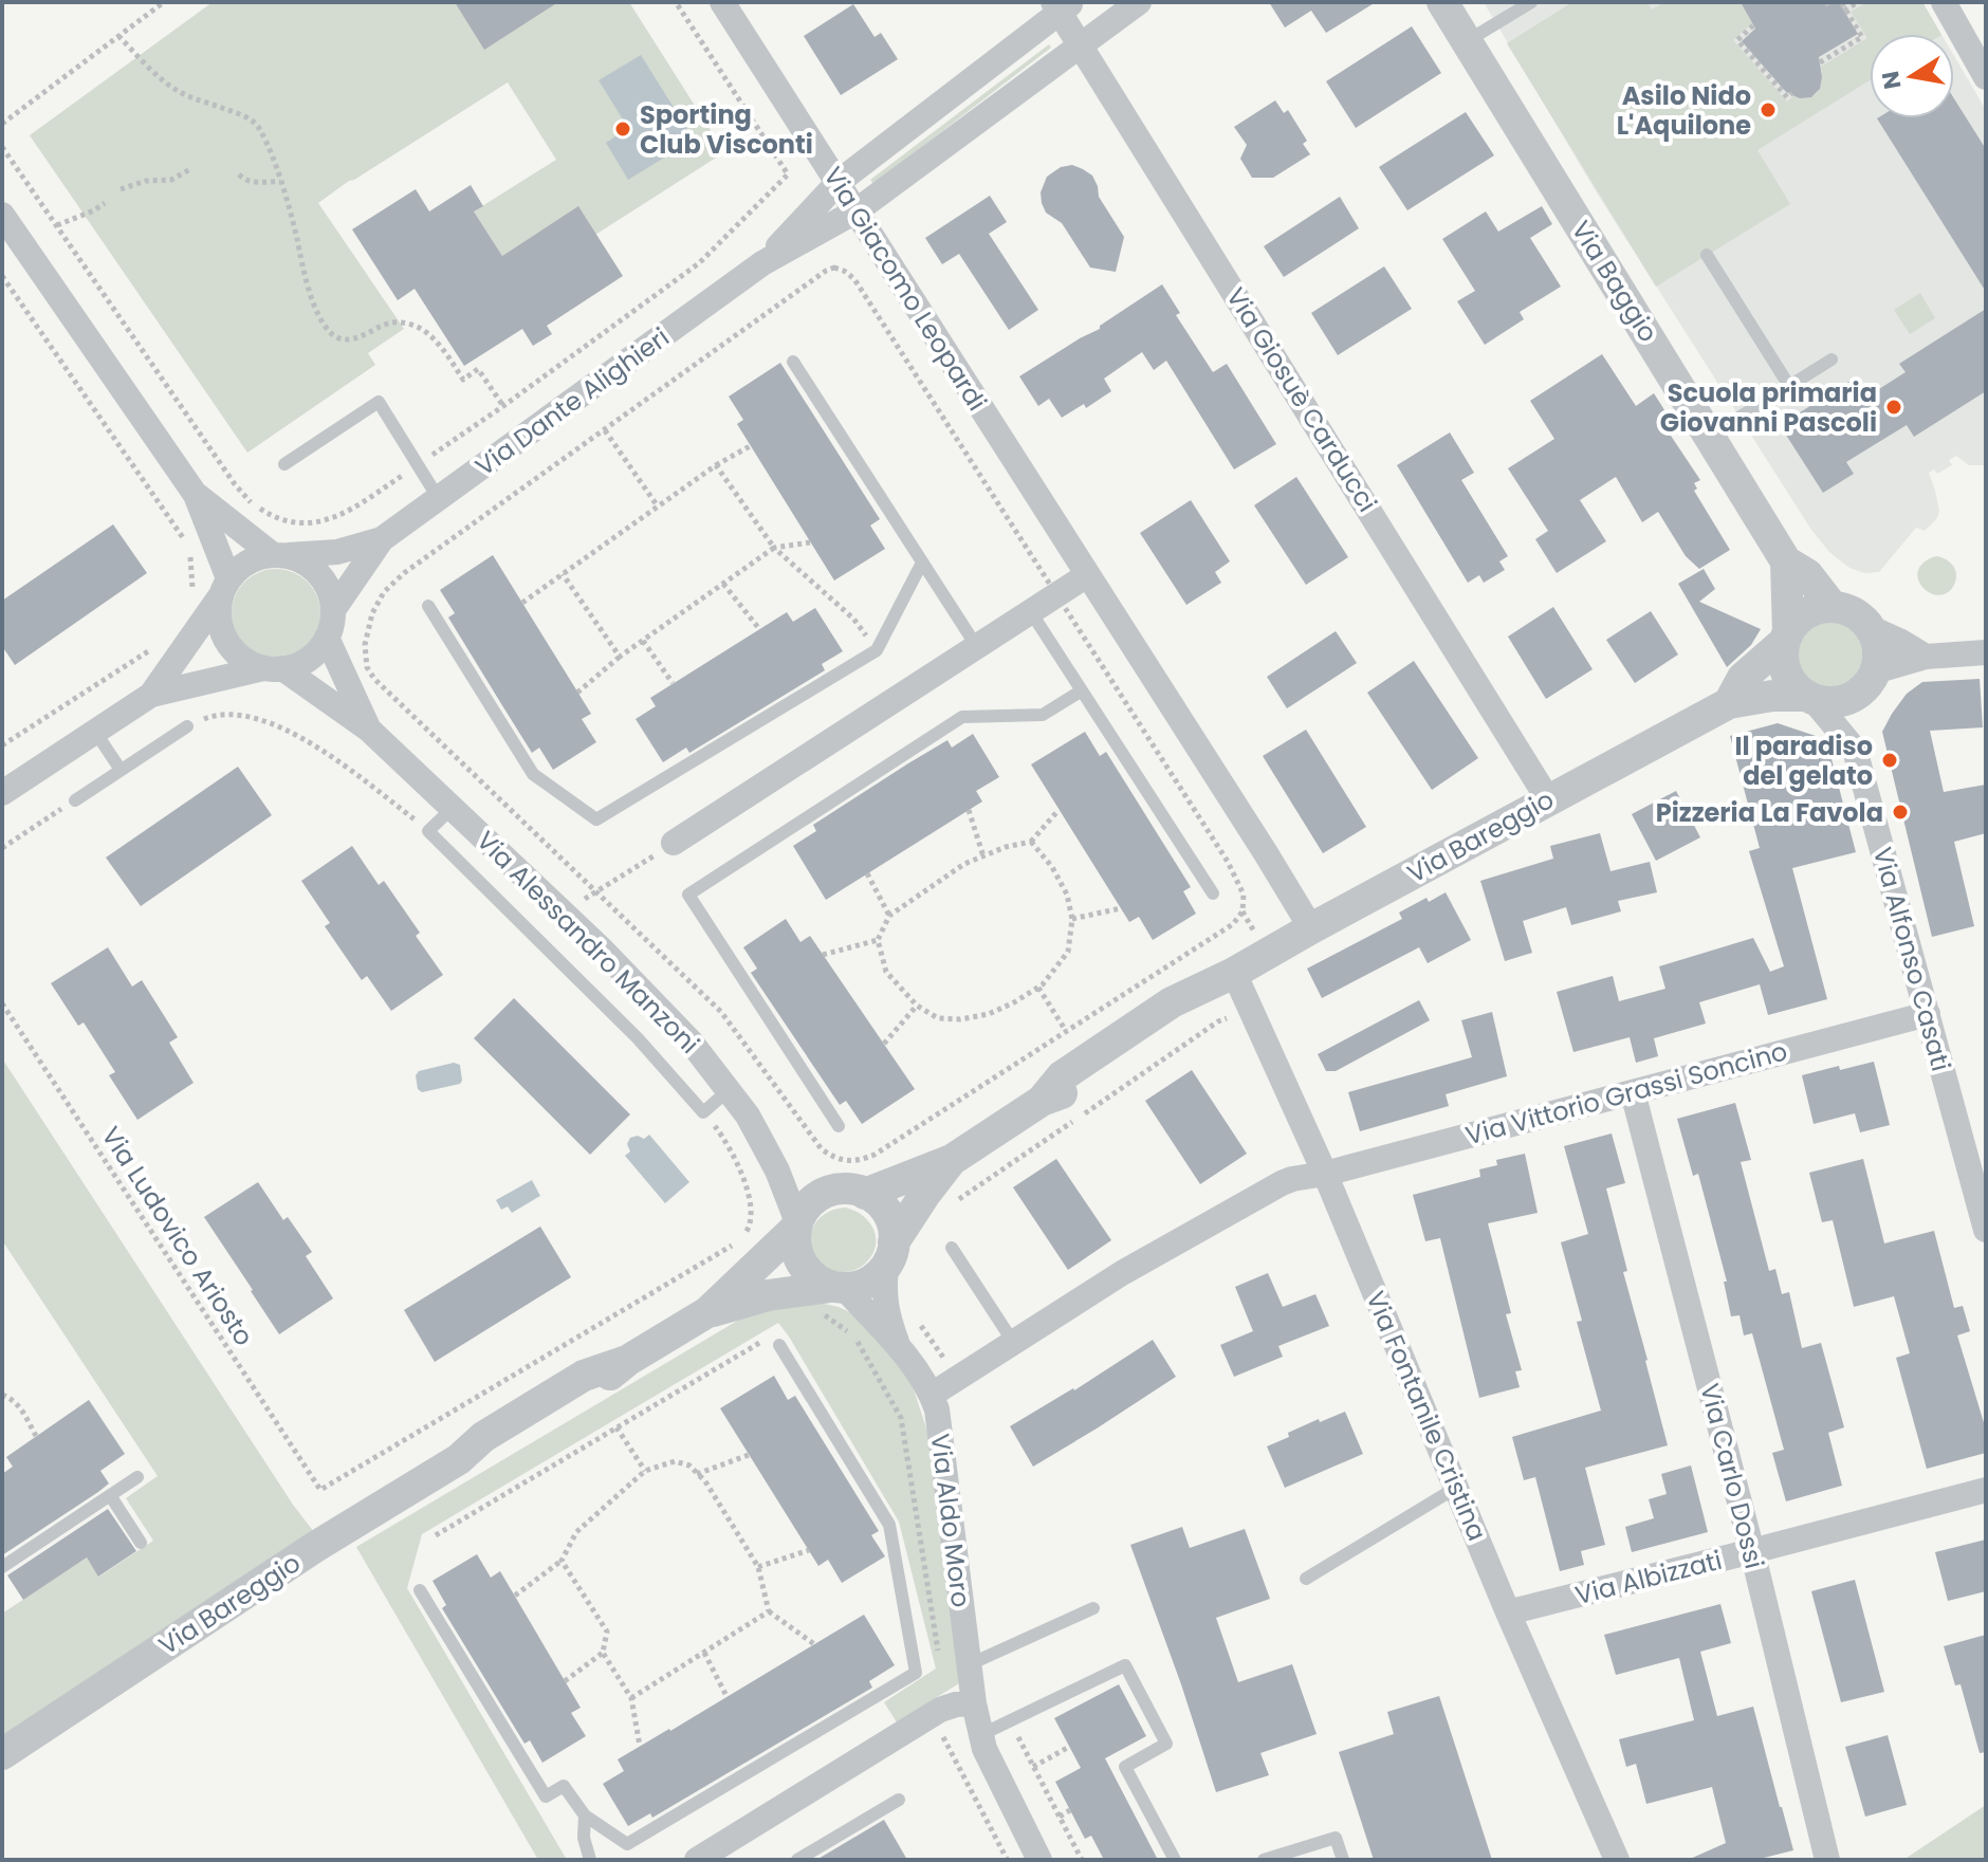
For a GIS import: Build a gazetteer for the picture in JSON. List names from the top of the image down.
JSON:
{
  "streets": {
    "street": [
      "Via Baggio",
      "Via Giacomo Leopardi",
      "Via Giosuè Carducci",
      "Via Dante Alighieri",
      "Via Bareggio",
      "Via Alessandro Manzoni",
      "Via Alfonso Casati",
      "Via Vittorio Grassi Soncino",
      "Via Fontanile Cristina",
      "Via Carlo Dossi",
      "Via Aldo Moro",
      "Via Albizzati"
    ],
    "path": ["Via Ludovico Ariosto"]
  },
  "crossings": [
    ["Via Baggio", "Via Bareggio"],
    ["Via Baggio", "Via Alfonso Casati"],
    ["Via Giacomo Leopardi", "Via Dante Alighieri"],
    ["Via Giacomo Leopardi", "Via Bareggio"],
    ["Via Giosuè Carducci", "Via Dante Alighieri"],
    ["Via Giosuè Carducci", "Via Bareggio"],
    ["Via Dante Alighieri", "Via Alessandro Manzoni"],
    ["Via Bareggio", "Via Alessandro Manzoni"],
    ["Via Bareggio", "Via Alfonso Casati"],
    ["Via Bareggio", "Via Fontanile Cristina"],
    ["Via Alfonso Casati", "Via Vittorio Grassi Soncino"],
    ["Via Vittorio Grassi Soncino", "Via Fontanile Cristina"],
    ["Via Vittorio Grassi Soncino", "Via Carlo Dossi"],
    ["Via Vittorio Grassi Soncino", "Via Aldo Moro"],
    ["Via Fontanile Cristina", "Via Albizzati"],
    ["Via Carlo Dossi", "Via Albizzati"]
  ],
  "places": [
    "Asilo Nido L'Aquilone",
    "Sporting Club Visconti",
    "Scuola primaria Giovanni Pascoli",
    "Il paradiso del gelato",
    "Pizzeria La Favola"
  ],
  "north": "left"
}
